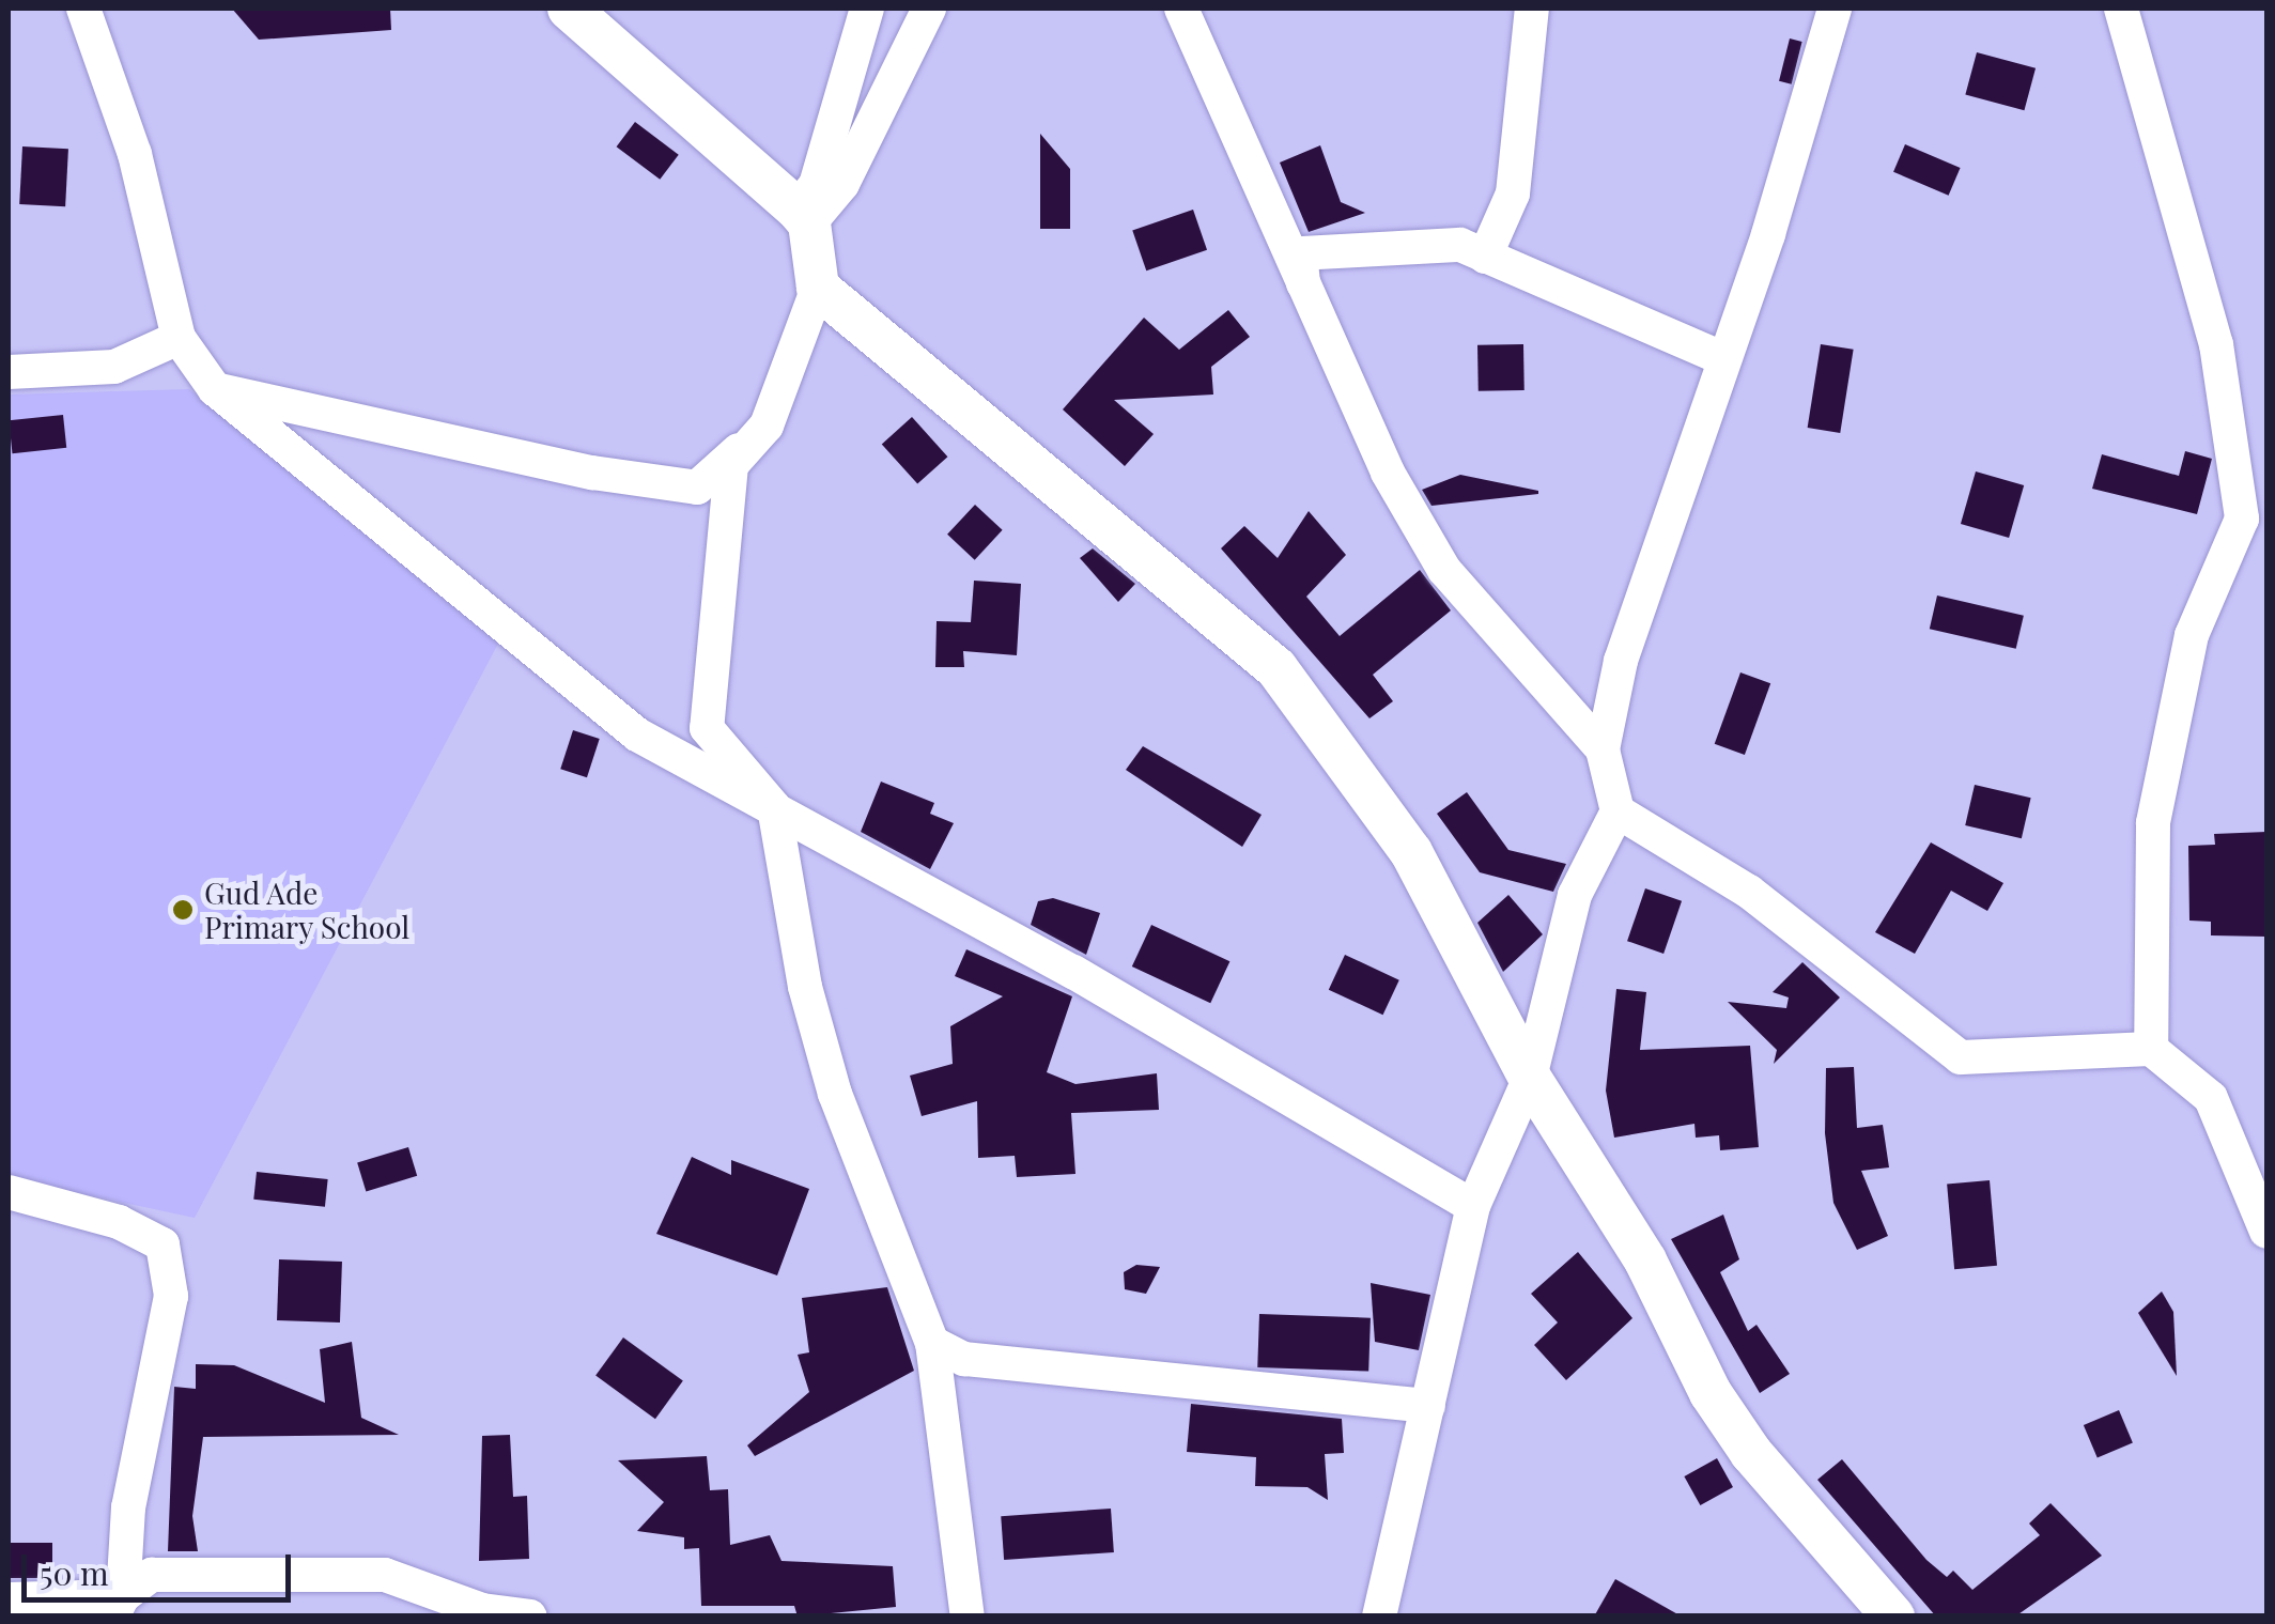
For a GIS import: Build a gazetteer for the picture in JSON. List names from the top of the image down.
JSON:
{
  "places": ["Gud Ade Primary School"],
  "scale_bar": "50 m"
}
